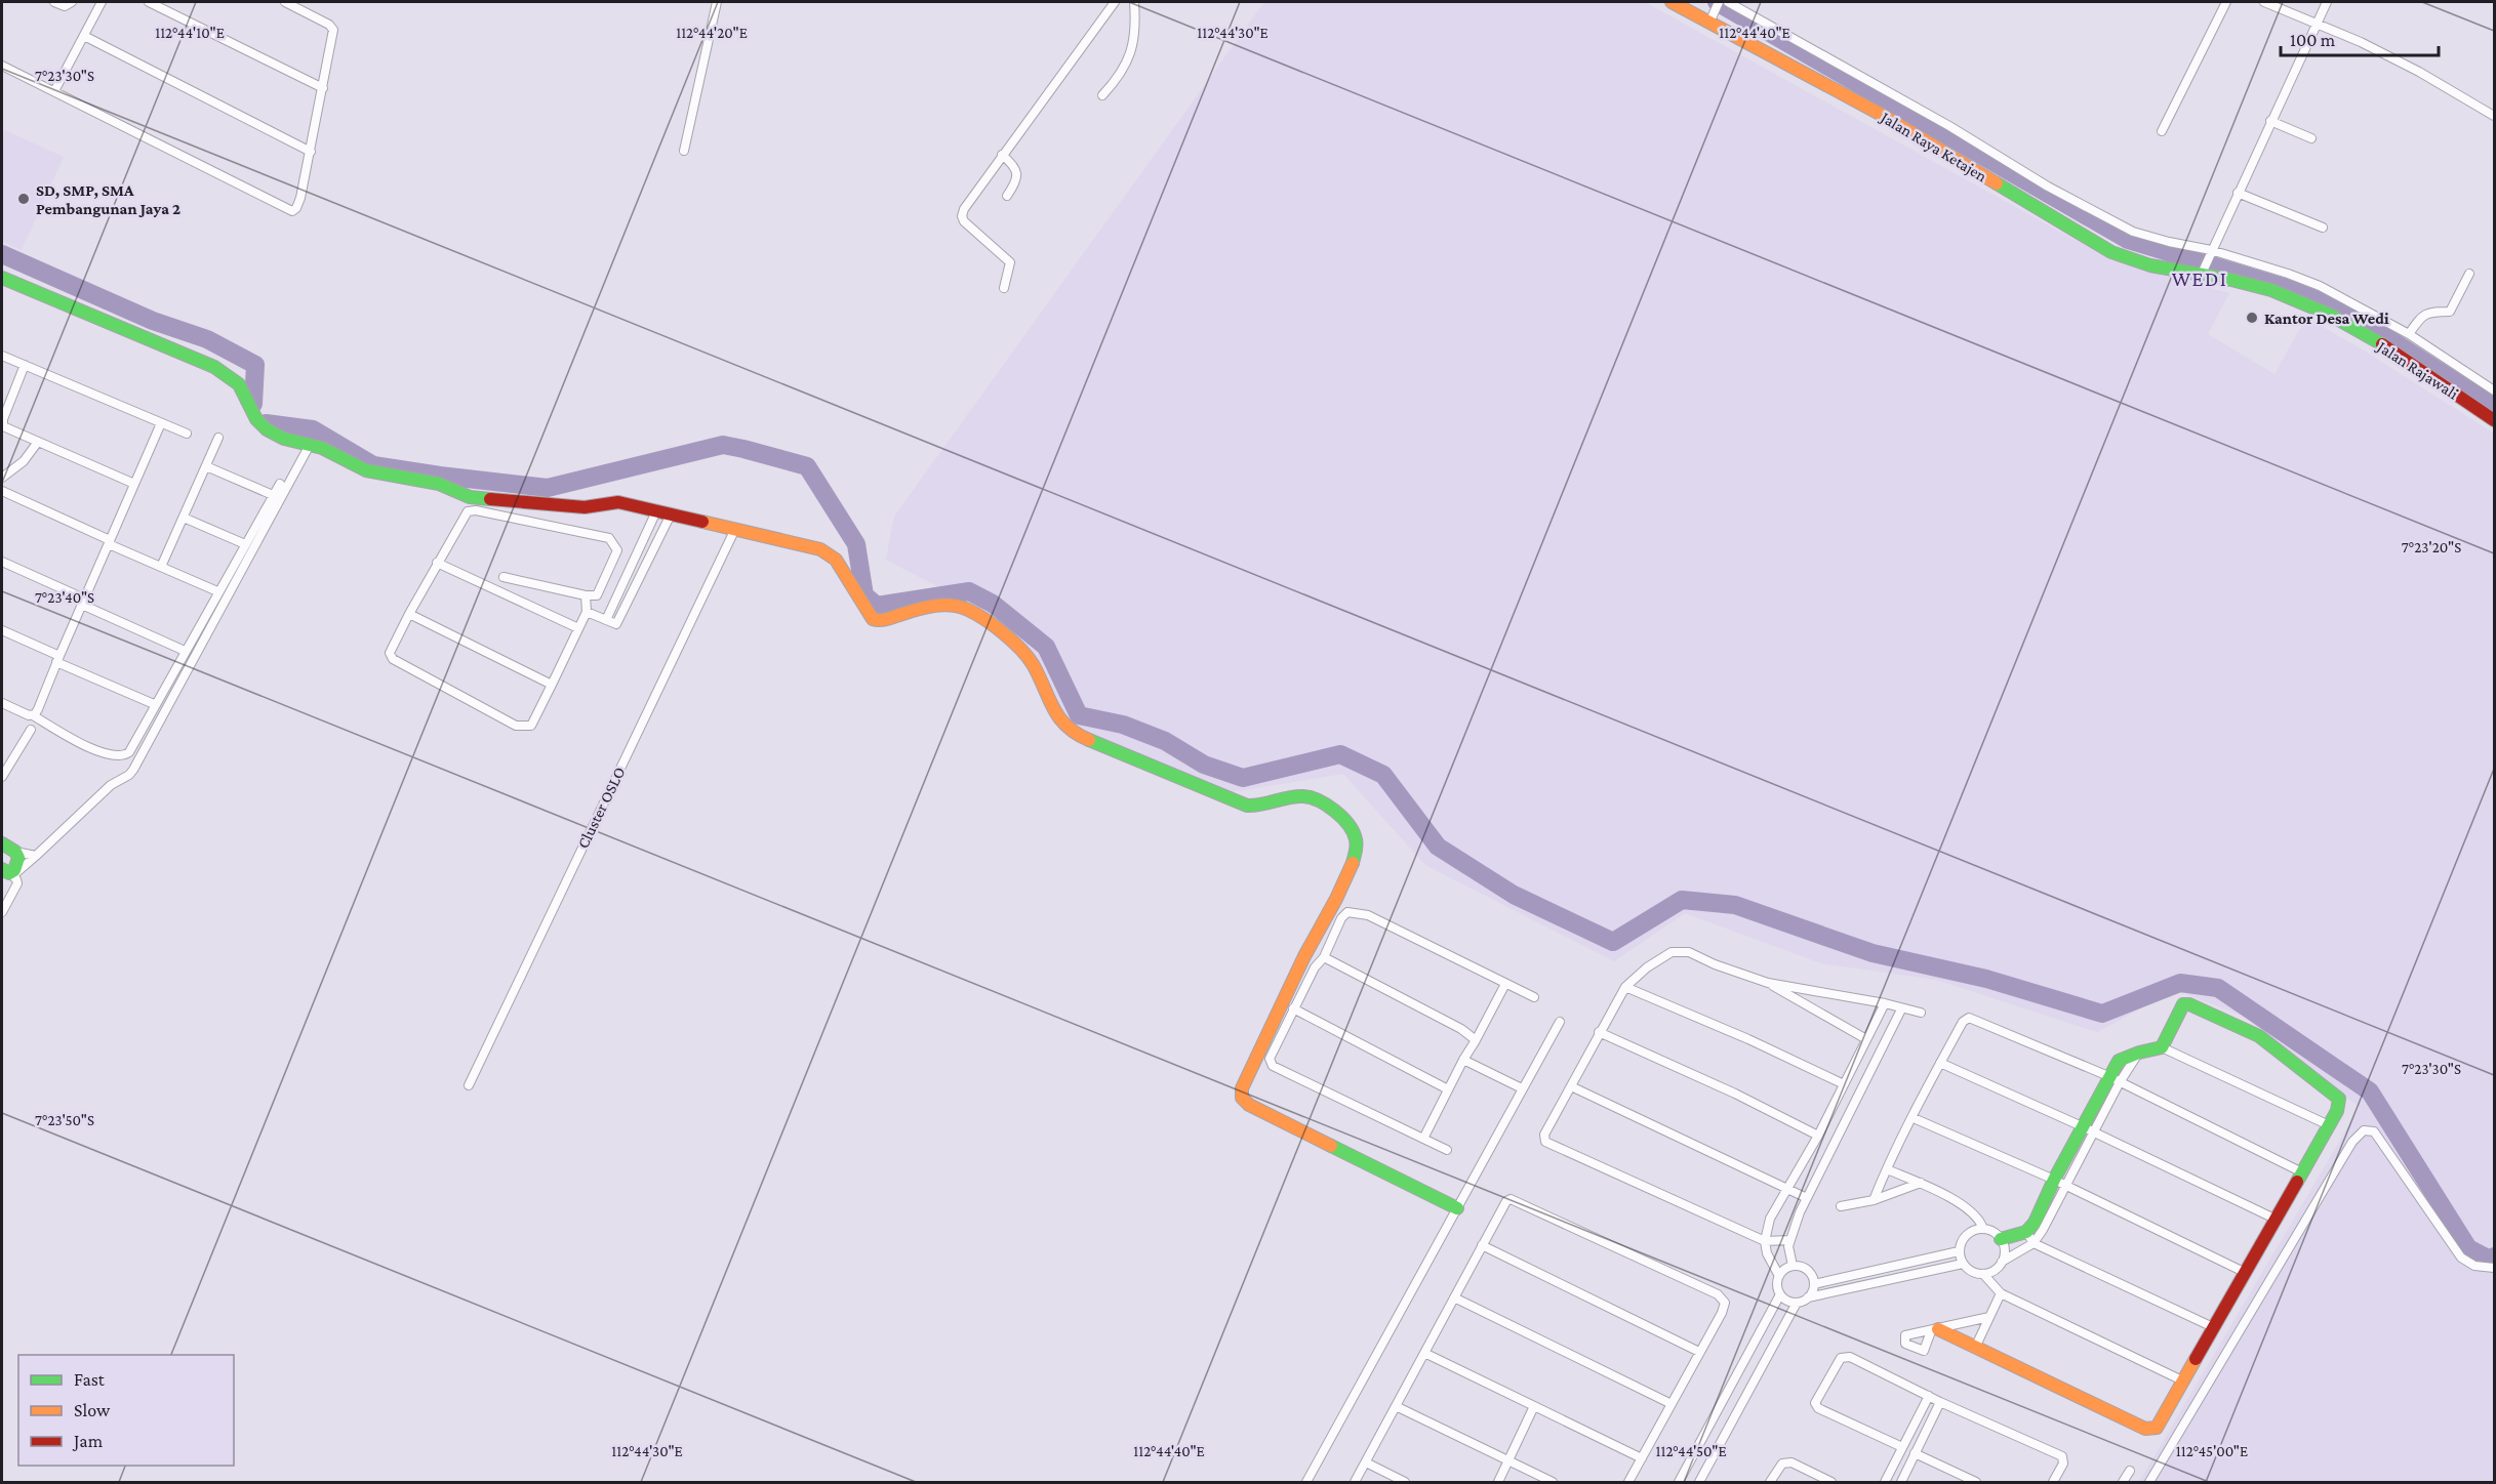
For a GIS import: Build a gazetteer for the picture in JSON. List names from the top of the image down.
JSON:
{
  "streets": {
    "street": ["Jalan Raya Ketajen", "Jalan Rajawali", "Cluster OSLO"]
  },
  "crossings": [
    ["Jalan Raya Ketajen", "Jalan Rajawali"]
  ],
  "districts": ["WEDI"],
  "places": ["SD, SMP, SMA Pembangunan Jaya 2", "Kantor Desa Wedi"],
  "legend": ["Fast", "Slow", "Jam"],
  "scale_bar": "100 m",
  "coordinates": [
    "112°44'10\"E",
    "112°44'20\"E",
    "112°44'30\"E",
    "112°44'40\"E",
    "7°23'30\"S",
    "7°23'20\"S",
    "7°23'40\"S",
    "7°23'50\"S",
    "112°44'50\"E",
    "112°45'00\"E"
  ]
}
